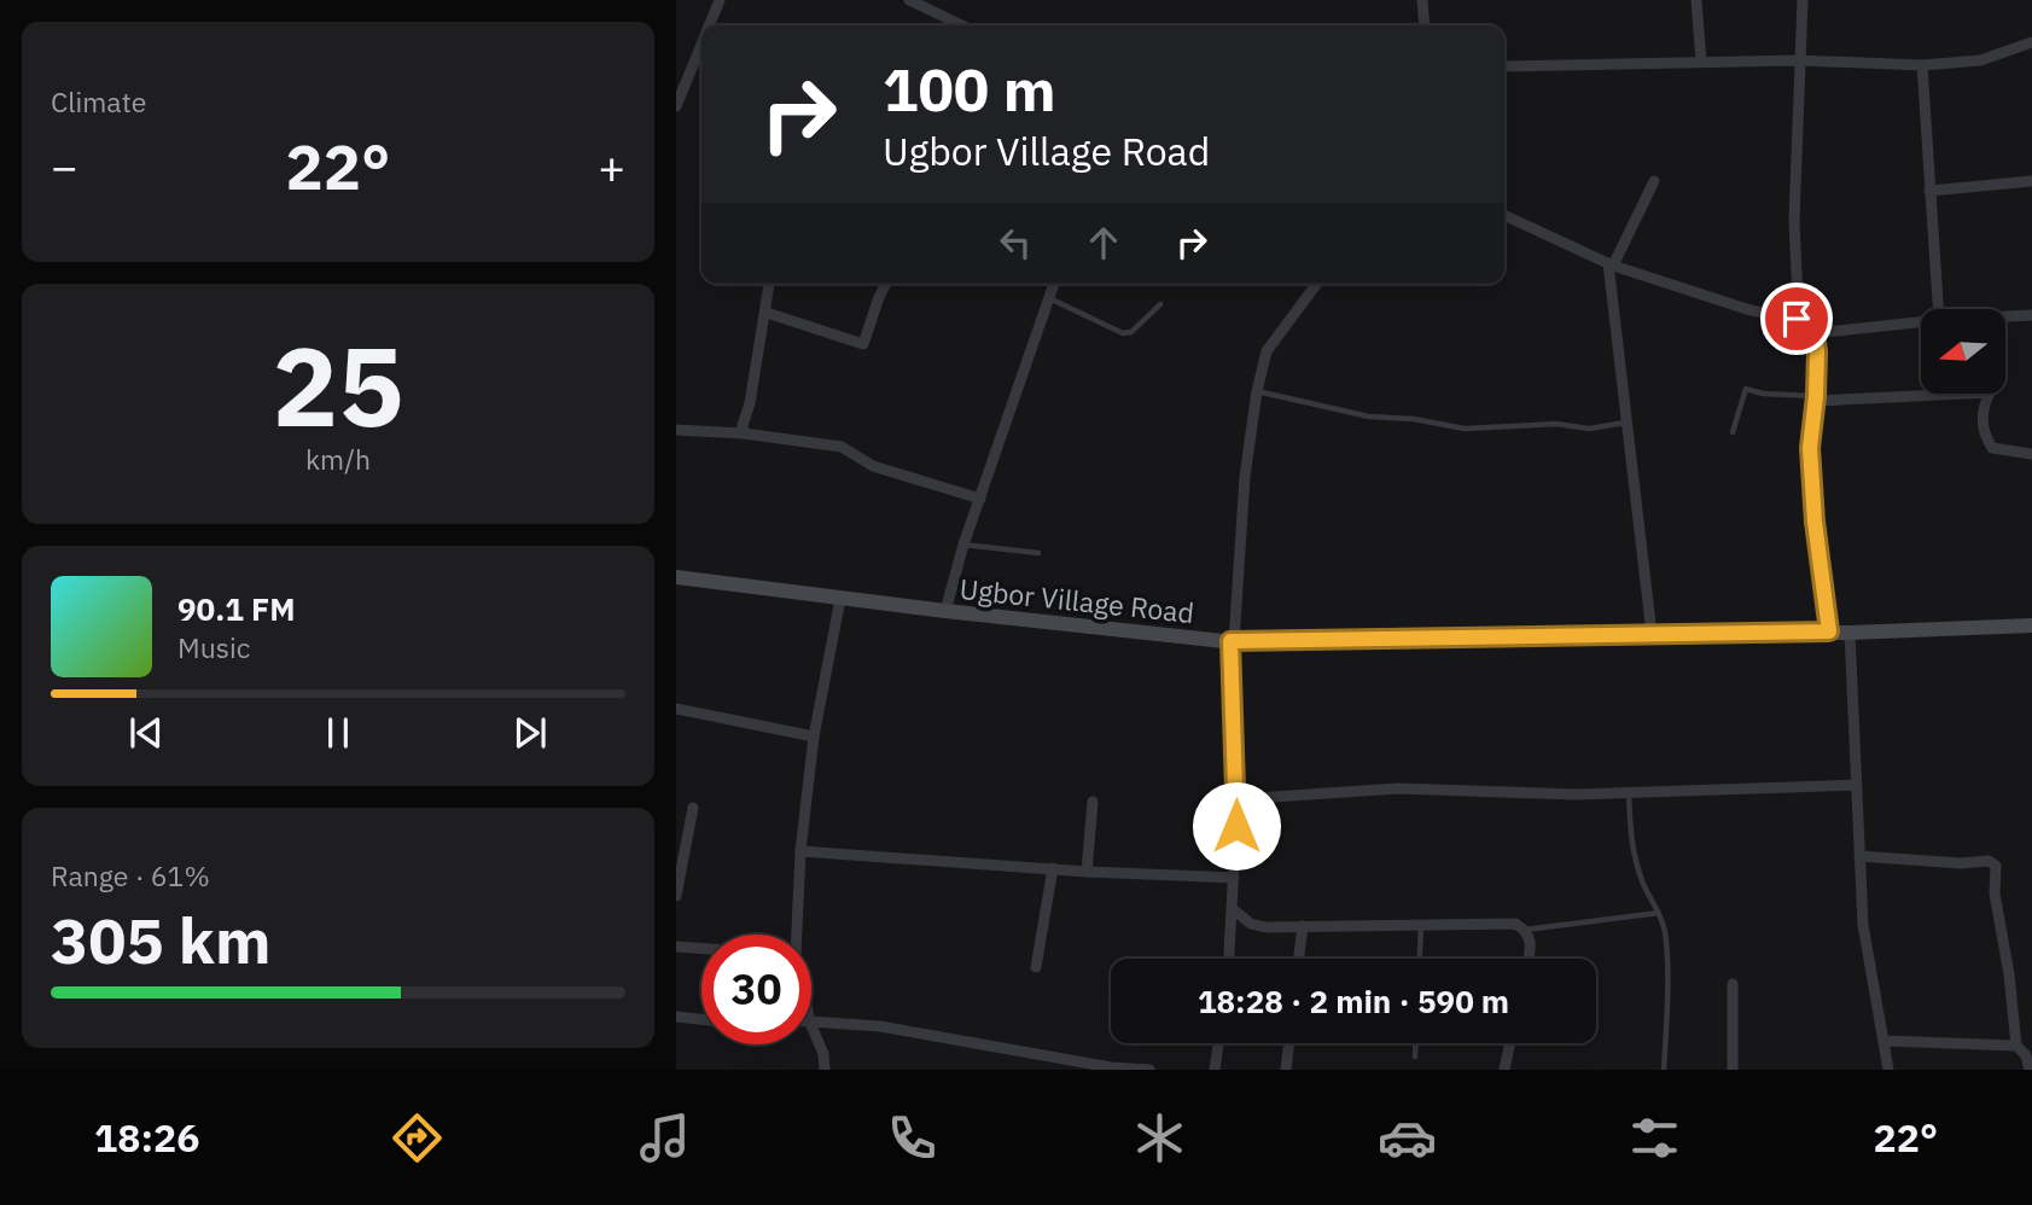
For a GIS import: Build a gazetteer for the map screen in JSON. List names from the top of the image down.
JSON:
{
  "streets": {
    "street": ["Ugbor Village Road"]
  },
  "north": "left",
  "page": {
    "tile": [
      "Climate",
      ["25", "km/h"],
      ["Range · 61%", "305 km"]
    ],
    "turn": ["100 m", "Ugbor Village Road"],
    "heat": ["−", "22°", "+"],
    "song": ["90.1 FM", "Music"],
    "limit": "30",
    "trip": "18:28 · 2 min · 590 m",
    "tabs": ["18:26", "22°"]
  }
}
